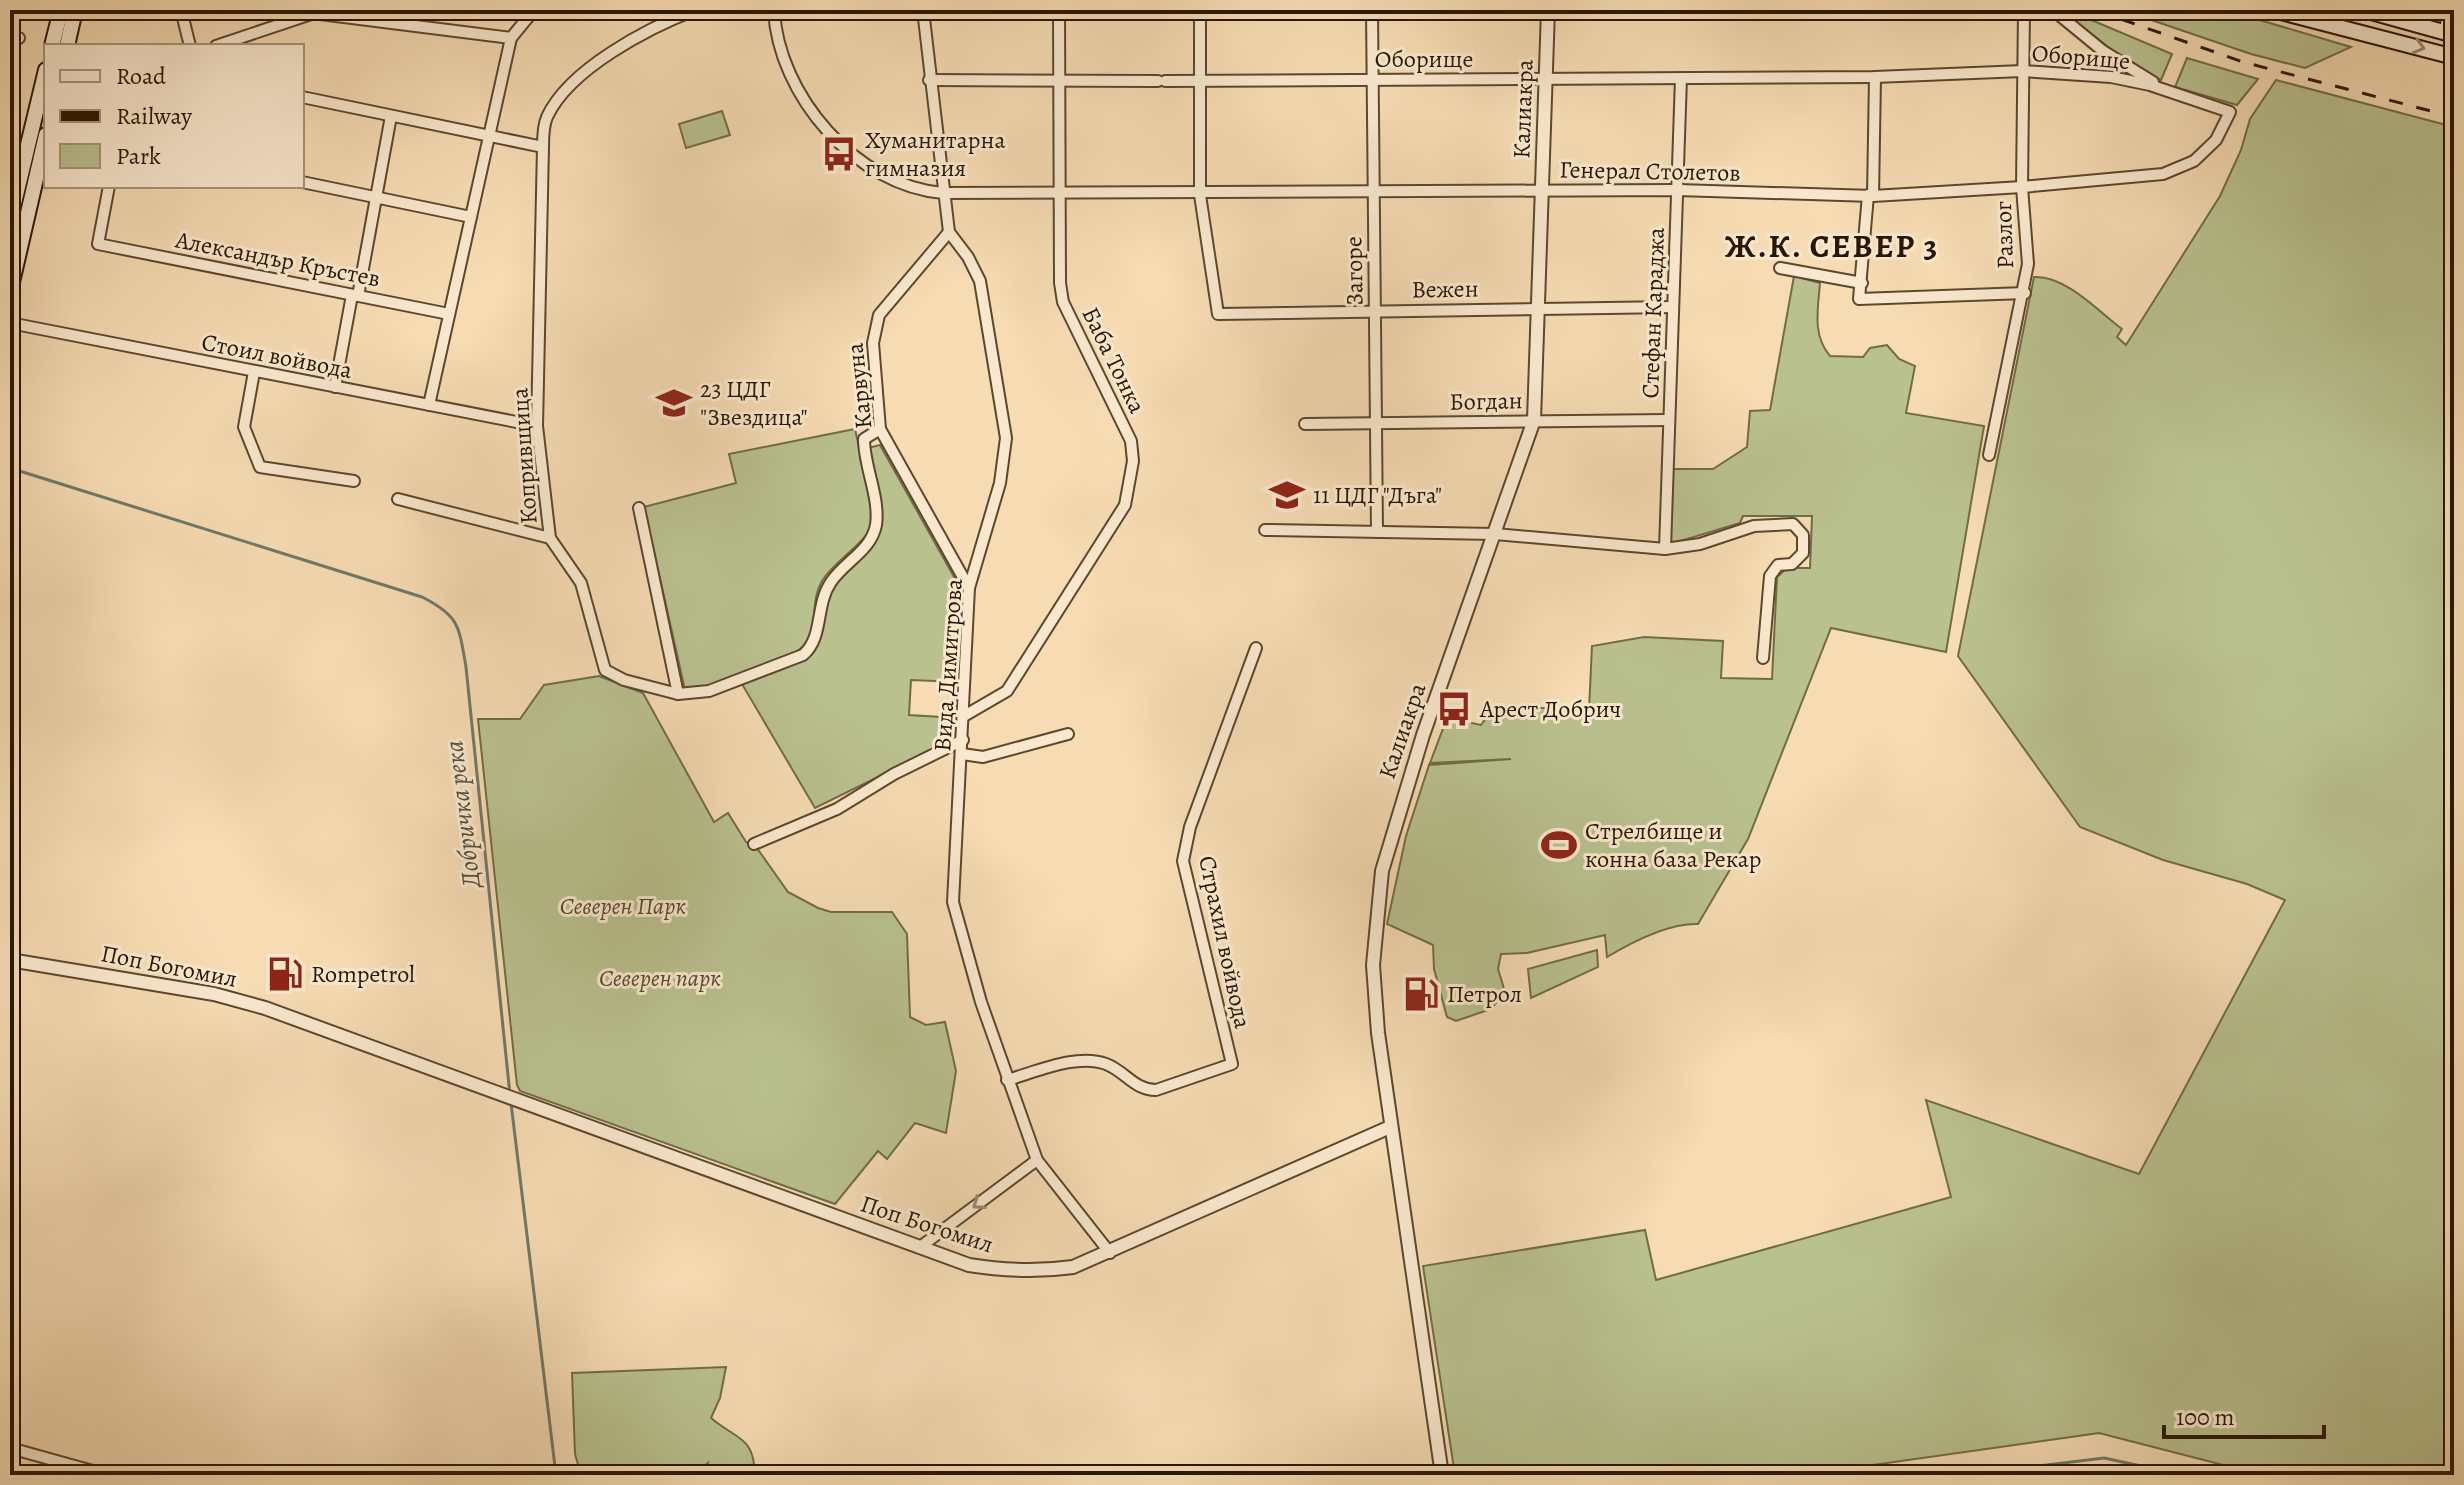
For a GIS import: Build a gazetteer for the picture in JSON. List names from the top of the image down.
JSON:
{
  "streets": {
    "street": [
      "Оборище",
      "Калиакра",
      "Генерал Столетов",
      "Разлог",
      "Александър Кръстев",
      "Загоре",
      "Вежен",
      "Стефан Караджа",
      "Стоил войвода",
      "Баба Тонка",
      "Карвуна",
      "Богдан",
      "Копривщица",
      "Вида Димитрова",
      "Страхил войвода",
      "Поп Богомил"
    ]
  },
  "crossings": [
    ["Оборище", "Калиакра"],
    ["Оборище", "Генерал Столетов"],
    ["Оборище", "Разлог"],
    ["Оборище", "Загоре"],
    ["Оборище", "Стефан Караджа"],
    ["Оборище", "Баба Тонка"],
    ["Оборище", "Вида Димитрова"],
    ["Калиакра", "Генерал Столетов"],
    ["Калиакра", "Вежен"],
    ["Калиакра", "Богдан"],
    ["Калиакра", "Поп Богомил"],
    ["Генерал Столетов", "Разлог"],
    ["Генерал Столетов", "Загоре"],
    ["Генерал Столетов", "Вежен"],
    ["Генерал Столетов", "Стефан Караджа"],
    ["Генерал Столетов", "Баба Тонка"],
    ["Генерал Столетов", "Вида Димитрова"],
    ["Загоре", "Вежен"],
    ["Загоре", "Богдан"],
    ["Вежен", "Стефан Караджа"],
    ["Стефан Караджа", "Богдан"],
    ["Стоил войвода", "Копривщица"],
    ["Баба Тонка", "Вида Димитрова"],
    ["Карвуна", "Копривщица"],
    ["Карвуна", "Вида Димитрова"],
    ["Вида Димитрова", "Страхил войвода"],
    ["Вида Димитрова", "Поп Богомил"]
  ],
  "districts": ["Ж.К. СЕВЕР 3"],
  "water": ["Добричка река"],
  "parks": ["Северен Парк", "Северен парк"],
  "places": {
    "bus stop": ["Хуманитарна гимназия", "Арест Добрич"],
    "school or university": ["23 ЦДГ \"Звездица\"", "11 ЦДГ \"Дъга\""],
    "sports": ["Стрелбище и конна база Рекар"],
    "fuel station": ["Rompetrol", "Петрол"]
  },
  "legend": ["Road", "Railway", "Park"],
  "scale_bar": "100 m"
}
